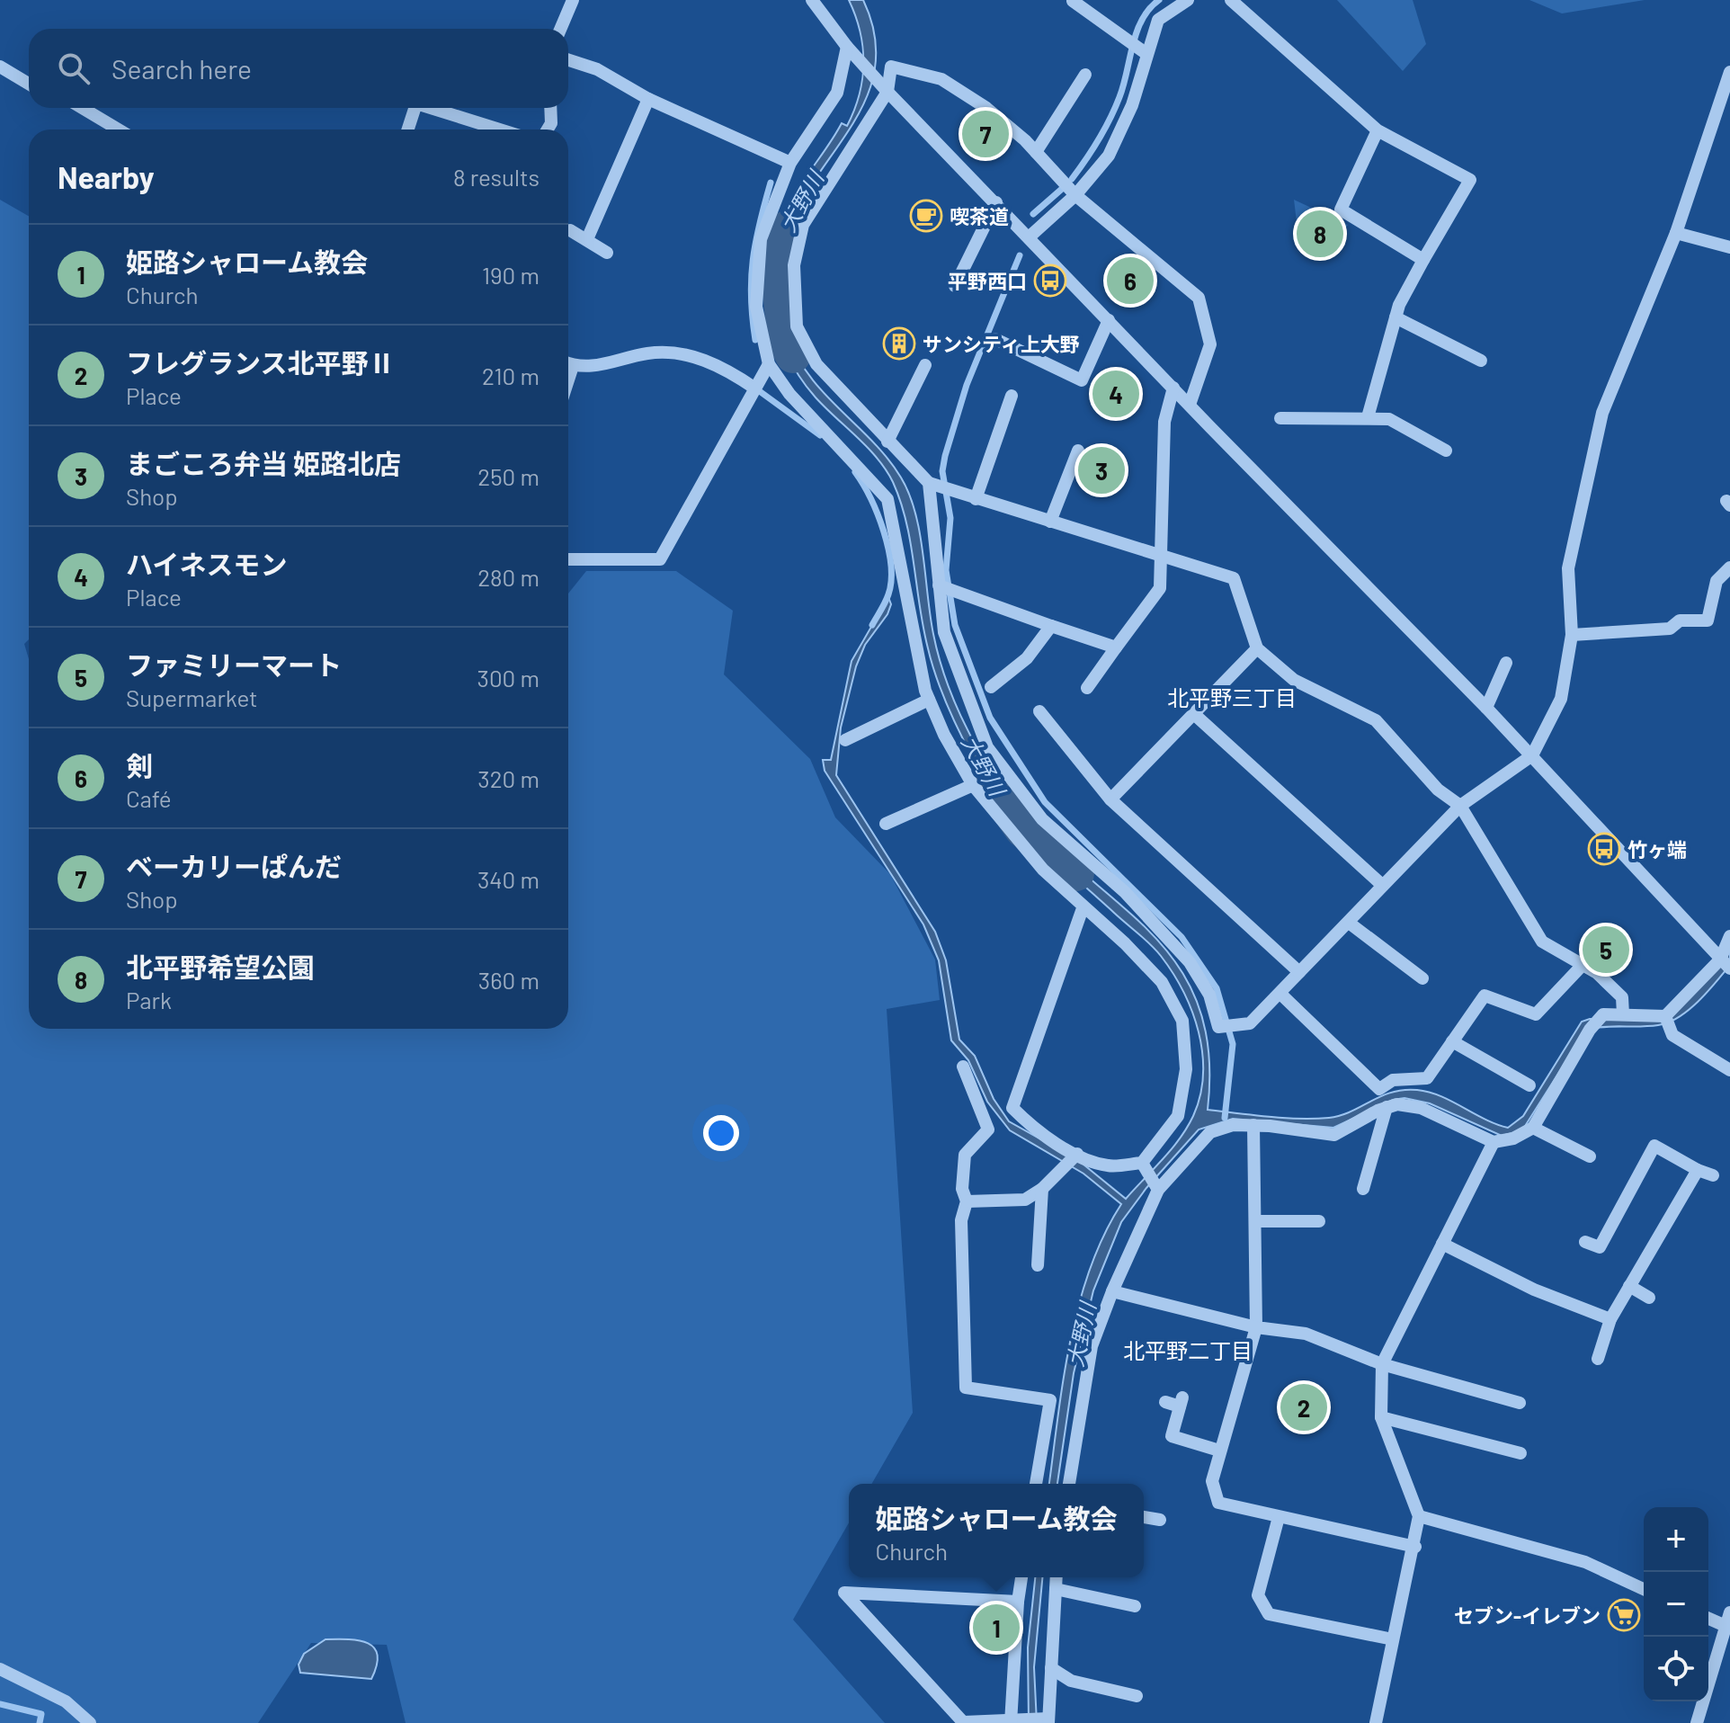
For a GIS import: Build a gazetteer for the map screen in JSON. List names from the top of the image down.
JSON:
{
  "districts": ["北平野三丁目", "北平野二丁目"],
  "water": ["大野川"],
  "places": {
    "cafe": ["喫茶道"],
    "bus stop": ["平野西口", "竹ヶ端"],
    "building": ["サンシティ上大野"],
    "supermarket": ["セブン-イレブン"]
  },
  "page": {
    "search": "Search here",
    "pins": [
      "7",
      "8",
      "6",
      "4",
      "3",
      "5",
      "2",
      "1"
    ],
    "heading": ["Nearby", "8 results"],
    "list": [
      {
        "mark": "1",
        "name": "姫路シャローム教会",
        "note": "Church",
        "value": "190 m"
      },
      {
        "mark": "2",
        "name": "フレグランス北平野Ⅱ",
        "note": "Place",
        "value": "210 m"
      },
      {
        "mark": "3",
        "name": "まごころ弁当 姫路北店",
        "note": "Shop",
        "value": "250 m"
      },
      {
        "mark": "4",
        "name": "ハイネスモン",
        "note": "Place",
        "value": "280 m"
      },
      {
        "mark": "5",
        "name": "ファミリーマート",
        "note": "Supermarket",
        "value": "300 m"
      },
      {
        "mark": "6",
        "name": "剣",
        "note": "Café",
        "value": "320 m"
      },
      {
        "mark": "7",
        "name": "ベーカリーぱんだ",
        "note": "Shop",
        "value": "340 m"
      },
      {
        "mark": "8",
        "name": "北平野希望公園",
        "note": "Park",
        "value": "360 m"
      }
    ],
    "popup": ["姫路シャローム教会", "Church"],
    "map_buttons": ["+", "−"]
  }
}
